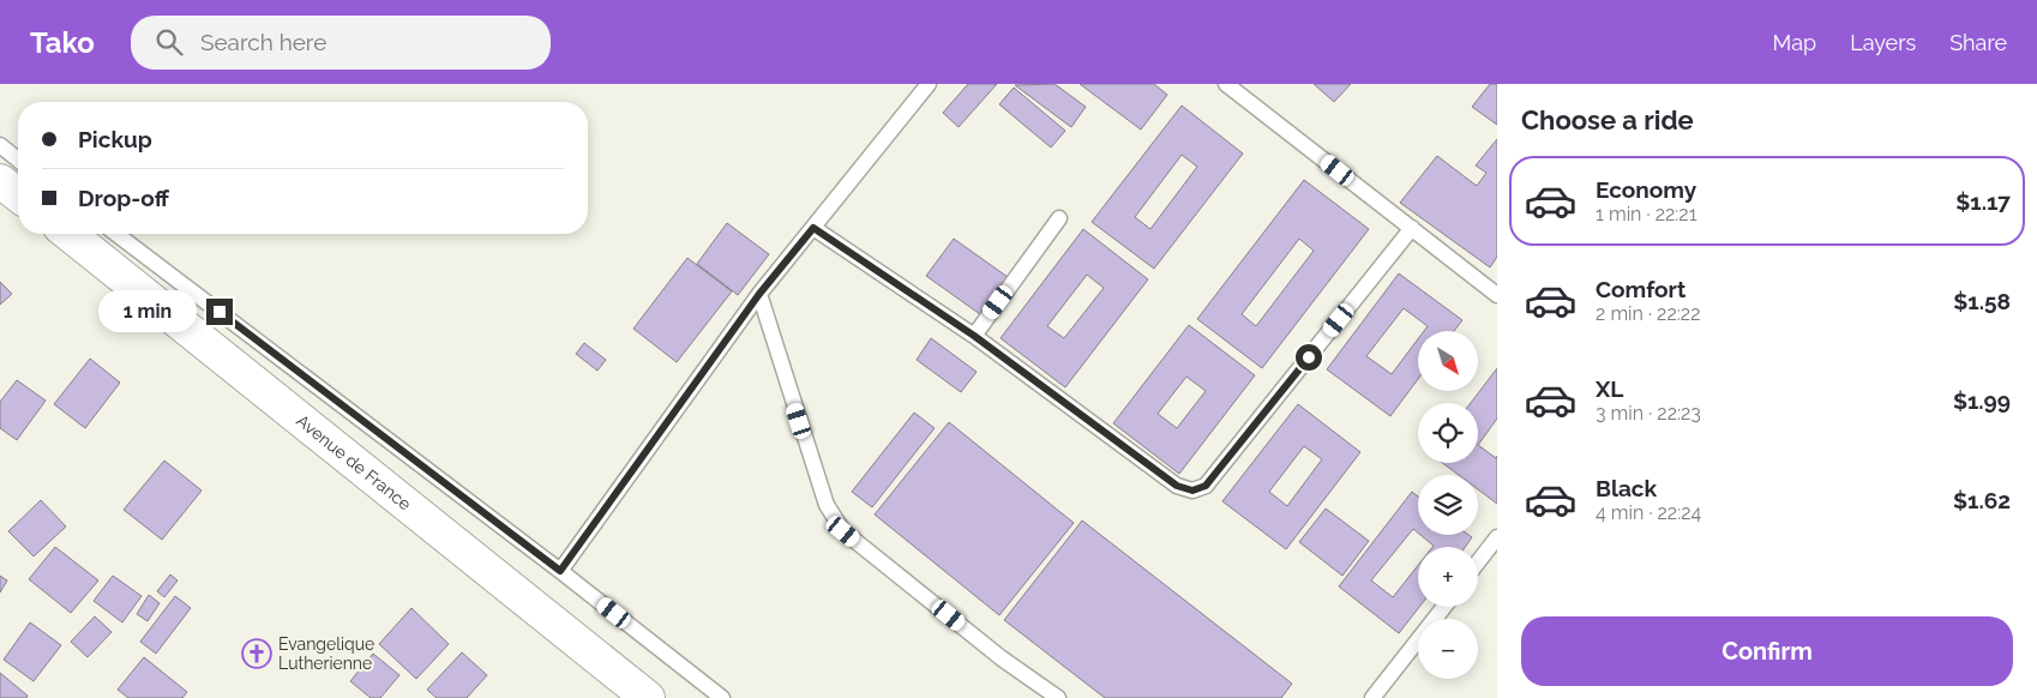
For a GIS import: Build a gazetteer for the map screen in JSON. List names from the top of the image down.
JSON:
{
  "streets": {
    "street": ["Avenue de France"]
  },
  "places": {
    "church": ["Evangelique Lutherienne"]
  },
  "north": "bottom right",
  "page": {
    "header": "Tako",
    "search": "Search here",
    "nav": ["Map", "Layers", "Share"],
    "heading": "Choose a ride",
    "banner": ["Pickup", "Drop-off"],
    "list": [
      {
        "name": "Economy",
        "note": "1 min · 22:21",
        "value": "$1.17"
      },
      {
        "name": "Comfort",
        "note": "2 min · 22:22",
        "value": "$1.58"
      },
      {
        "name": "XL",
        "note": "3 min · 22:23",
        "value": "$1.99"
      },
      {
        "name": "Black",
        "note": "4 min · 22:24",
        "value": "$1.62"
      }
    ],
    "bubble": "1 min",
    "map_buttons": ["+", "−"],
    "buttons": "Confirm"
  }
}
